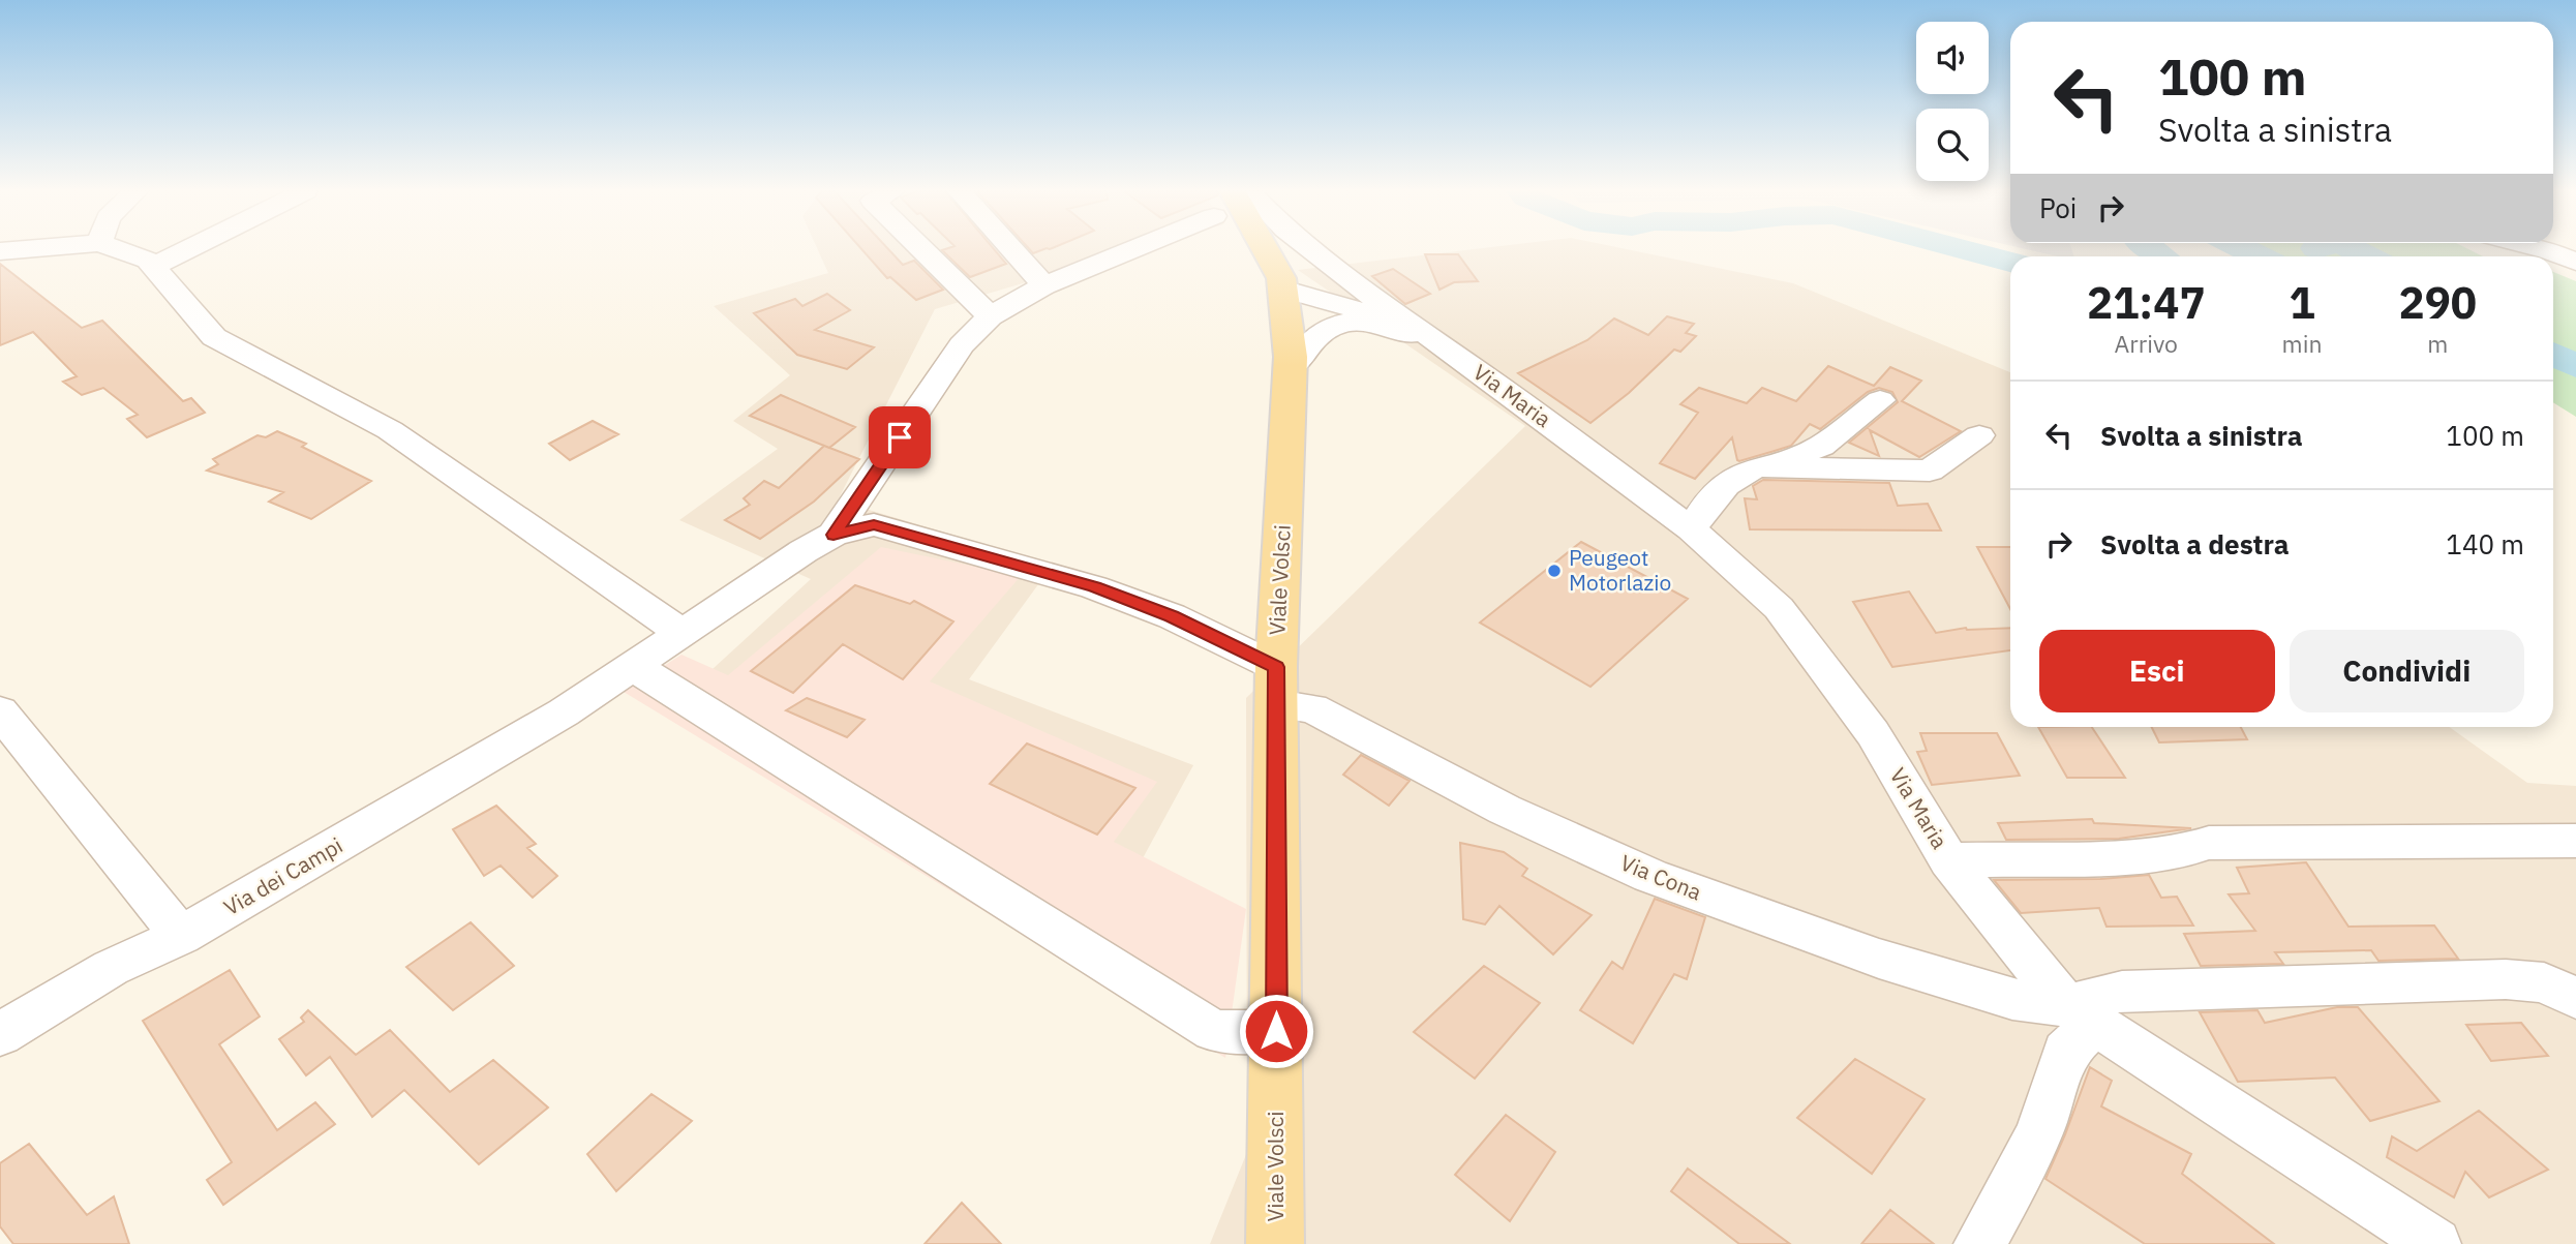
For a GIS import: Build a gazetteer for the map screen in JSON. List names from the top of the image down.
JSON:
{
  "streets": {
    "main road": ["Viale Volsci"],
    "street": ["Via Maria", "Via dei Campi", "Via Cona"]
  },
  "crossings": [
    ["Via Maria", "Via Cona"],
    ["Viale Volsci", "Via Cona"],
    ["Via dei Campi", "Via Cona"]
  ],
  "places": ["Peugeot Motorlazio"],
  "page": {
    "turn": ["100 m", "Svolta a sinistra"],
    "then": "Poi",
    "eta": [
      "21:47",
      "Arrivo",
      "1",
      "min",
      "290",
      "m"
    ],
    "list": [
      {
        "name": "Svolta a sinistra",
        "value": "100 m"
      },
      {
        "name": "Svolta a destra",
        "value": "140 m"
      }
    ],
    "buttons": ["Esci", "Condividi"]
  }
}
